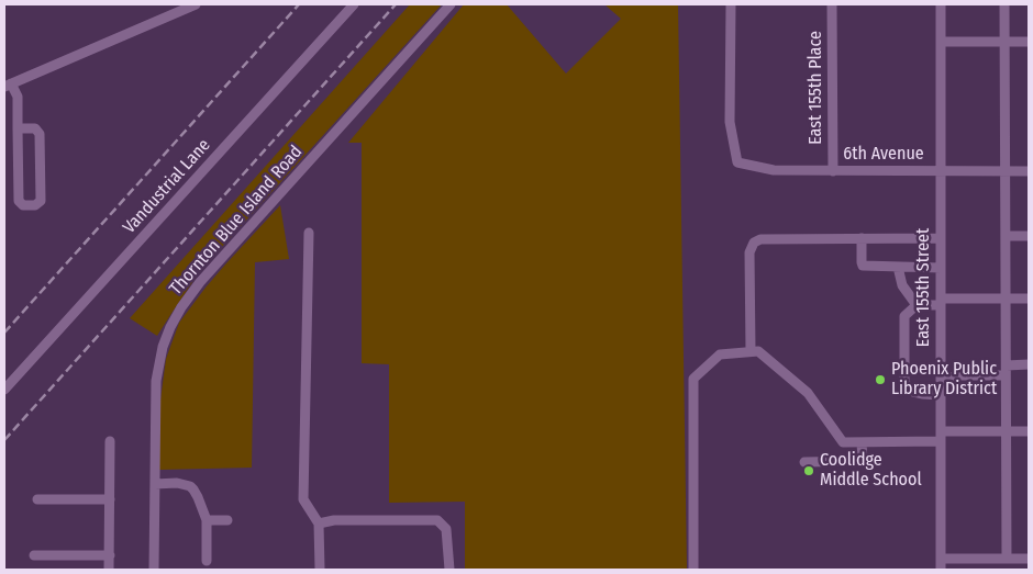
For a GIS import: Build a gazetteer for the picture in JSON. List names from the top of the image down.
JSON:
{
  "streets": {
    "street": [
      "East 155th Place",
      "6th Avenue",
      "Vandustrial Lane",
      "Thornton Blue Island Road",
      "East 155th Street"
    ]
  },
  "crossings": [
    ["East 155th Place", "6th Avenue"],
    ["6th Avenue", "East 155th Street"]
  ],
  "places": ["Phoenix Public Library District", "Coolidge Middle School"]
}
